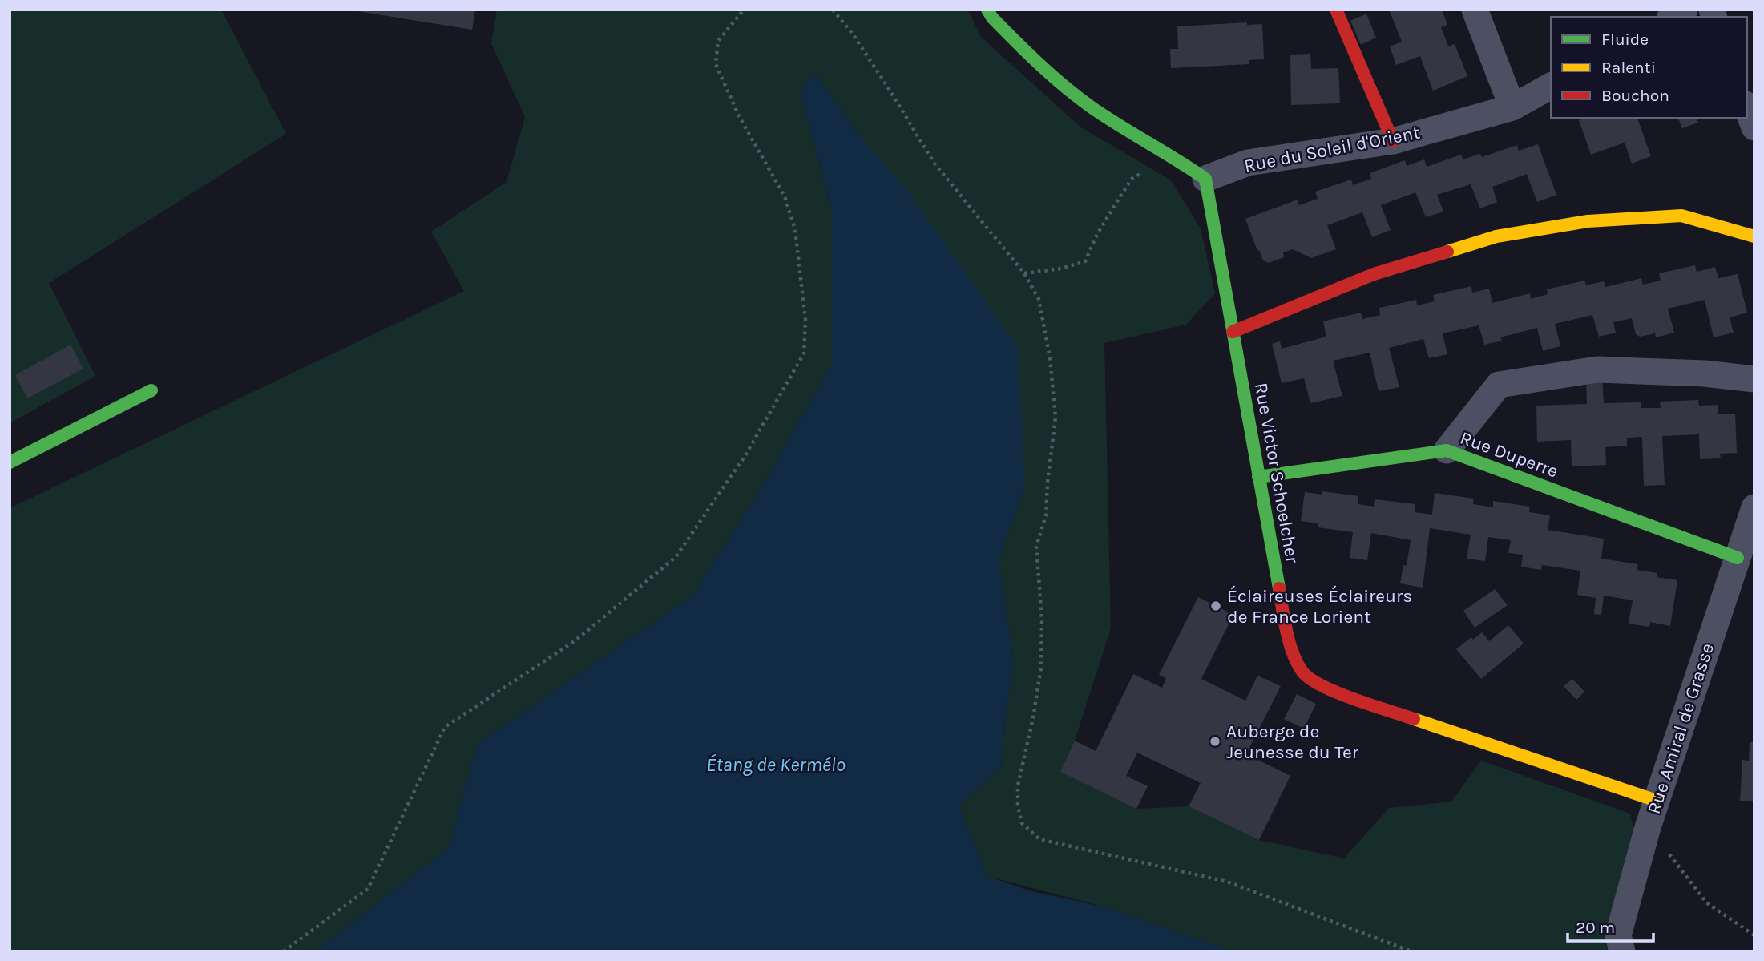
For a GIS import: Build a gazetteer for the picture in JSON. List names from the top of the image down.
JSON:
{
  "streets": {
    "street": [
      "Rue du Soleil d'Orient",
      "Rue Duperre",
      "Rue Victor Schoelcher",
      "Rue Amiral de Grasse"
    ]
  },
  "crossings": [
    ["Rue du Soleil d'Orient", "Rue Victor Schoelcher"],
    ["Rue Duperre", "Rue Victor Schoelcher"],
    ["Rue Duperre", "Rue Amiral de Grasse"],
    ["Rue Victor Schoelcher", "Rue Amiral de Grasse"]
  ],
  "water": ["Étang de Kermélo"],
  "places": ["Éclaireuses Éclaireurs de France Lorient", "Auberge de Jeunesse du Ter"],
  "legend": ["Fluide", "Ralenti", "Bouchon"],
  "scale_bar": "20 m"
}
